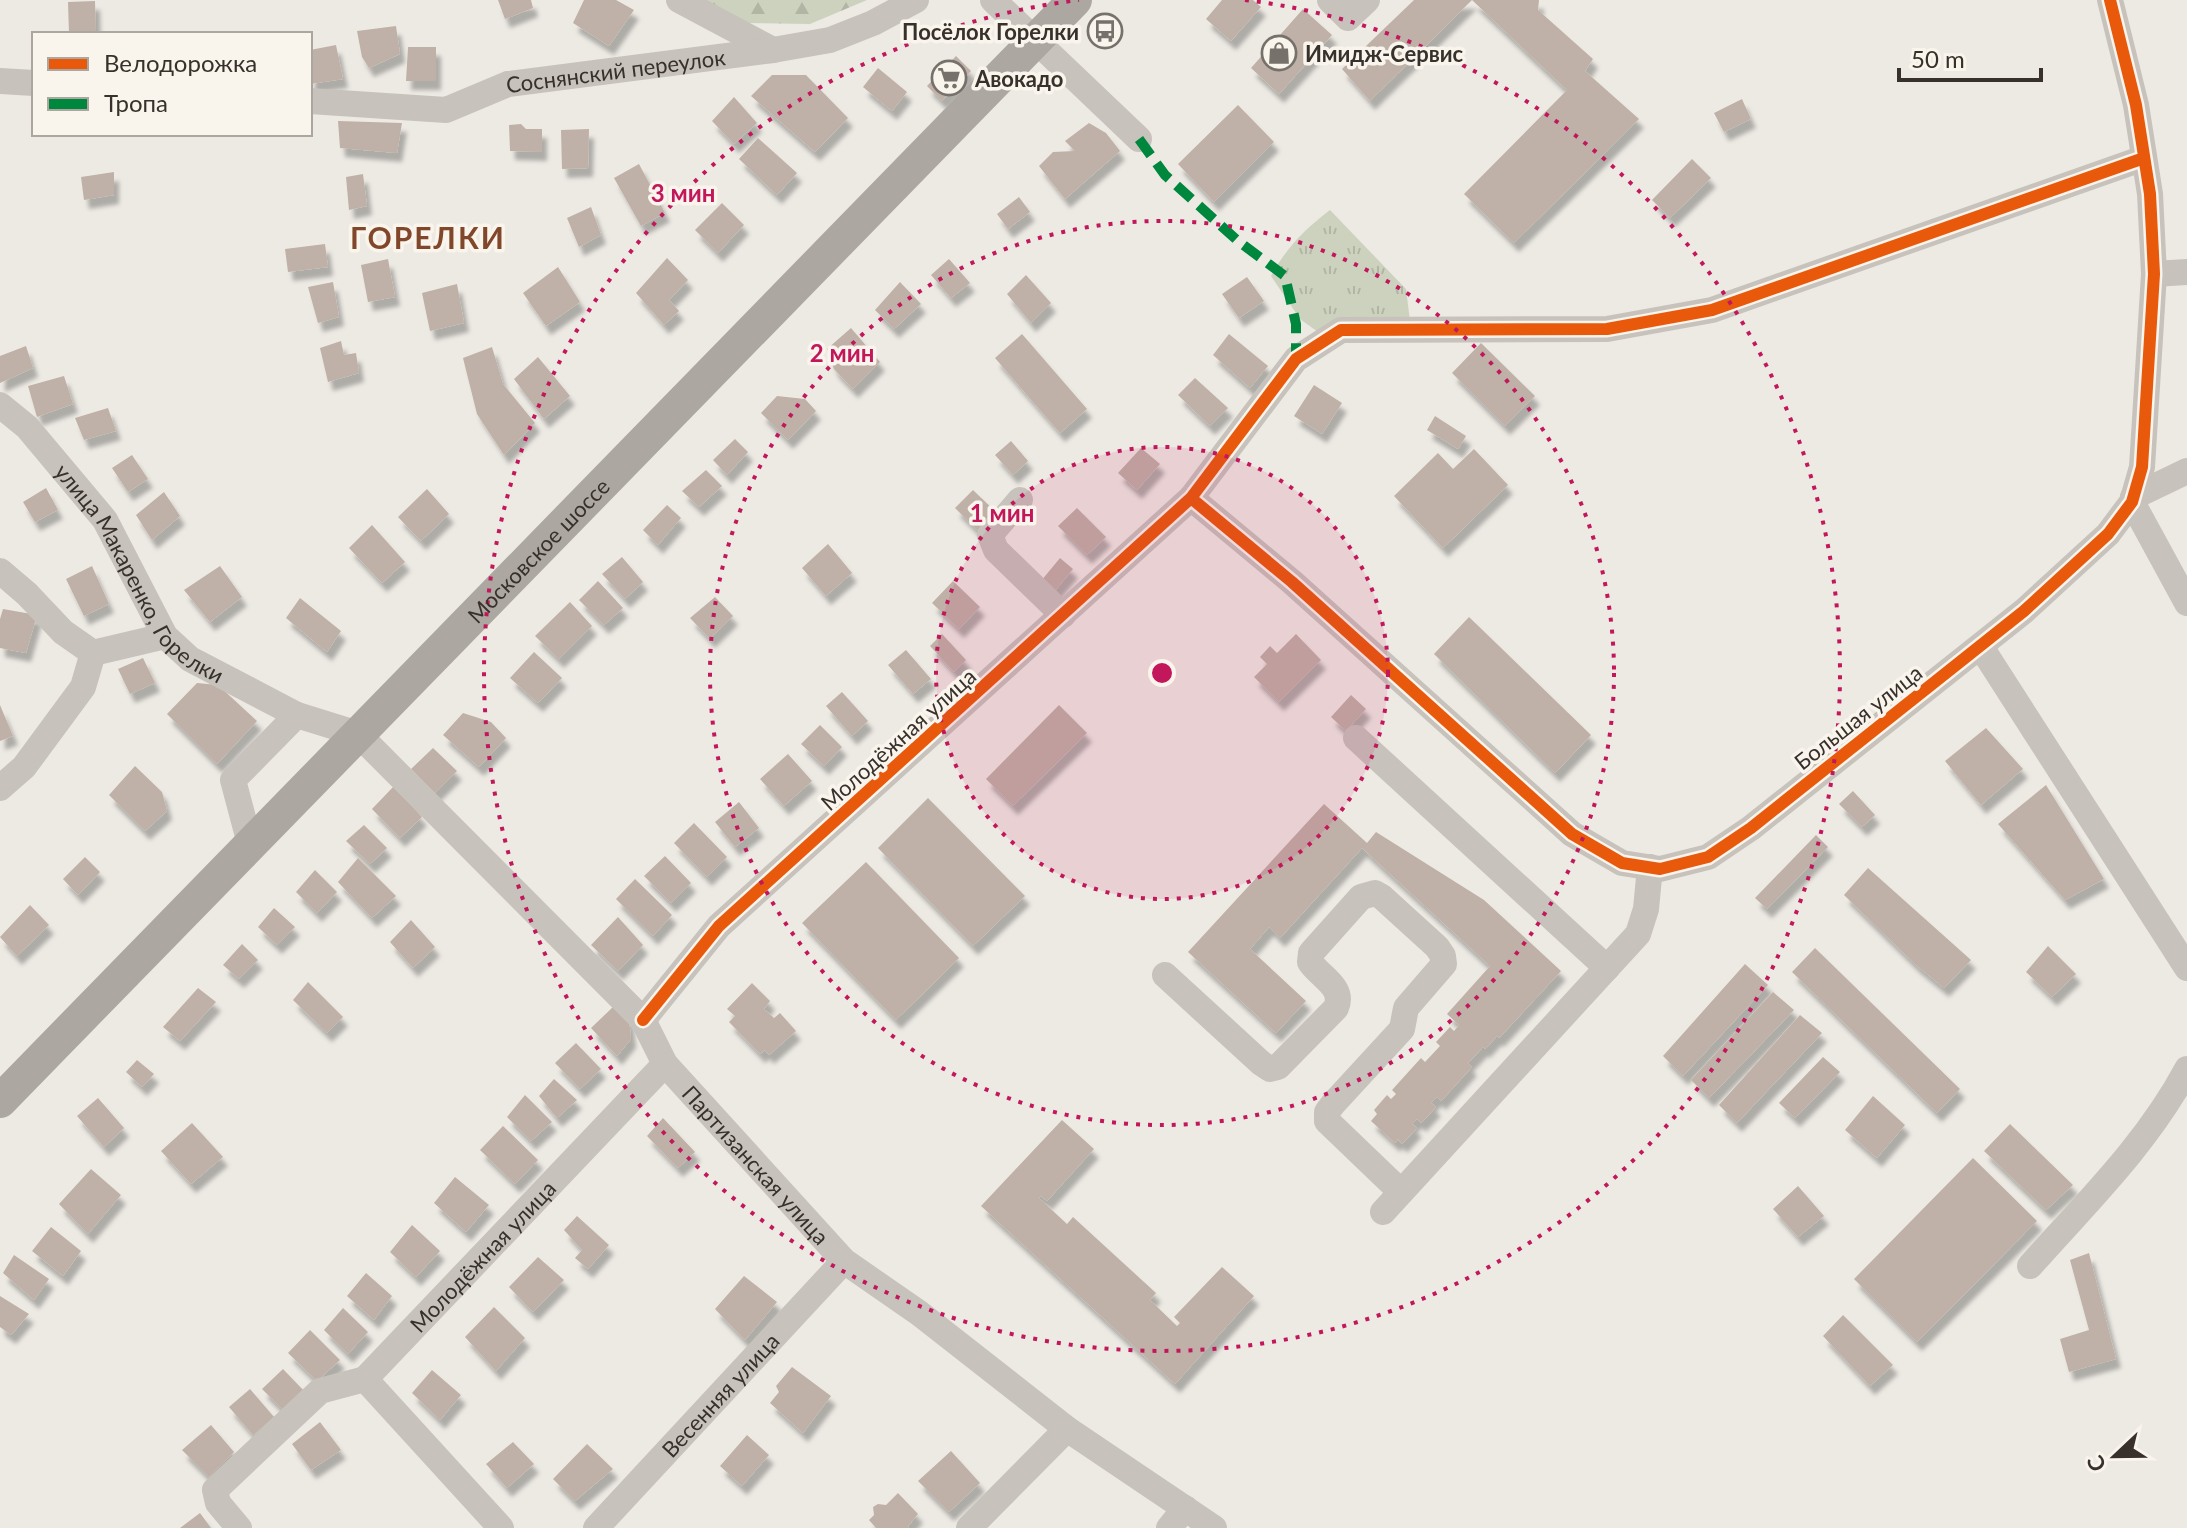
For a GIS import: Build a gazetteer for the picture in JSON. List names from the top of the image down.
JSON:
{
  "streets": {
    "main road": ["Московское шоссе"],
    "street": [
      "Соснянский переулок",
      "улица Макаренко, Горелки",
      "Большая улица",
      "Молодёжная улица",
      "Партизанская улица",
      "Весенняя улица"
    ]
  },
  "crossings": [
    ["Московское шоссе", "улица Макаренко, Горелки"],
    ["Московское шоссе", "Партизанская улица"],
    ["улица Макаренко, Горелки", "Партизанская улица"],
    ["Большая улица", "Молодёжная улица"],
    ["Молодёжная улица", "Партизанская улица"],
    ["Партизанская улица", "Весенняя улица"]
  ],
  "districts": ["ГОРЕЛКИ"],
  "places": {
    "bus stop": ["Посёлок Горелки"],
    "shop": ["Имидж-Сервис"],
    "supermarket": ["Авокадо"]
  },
  "legend": ["Велодорожка", "Тропа"],
  "scale_bar": "50 m",
  "north": "left",
  "rings": ["3 мин", "2 мин", "1 мин"]
}
